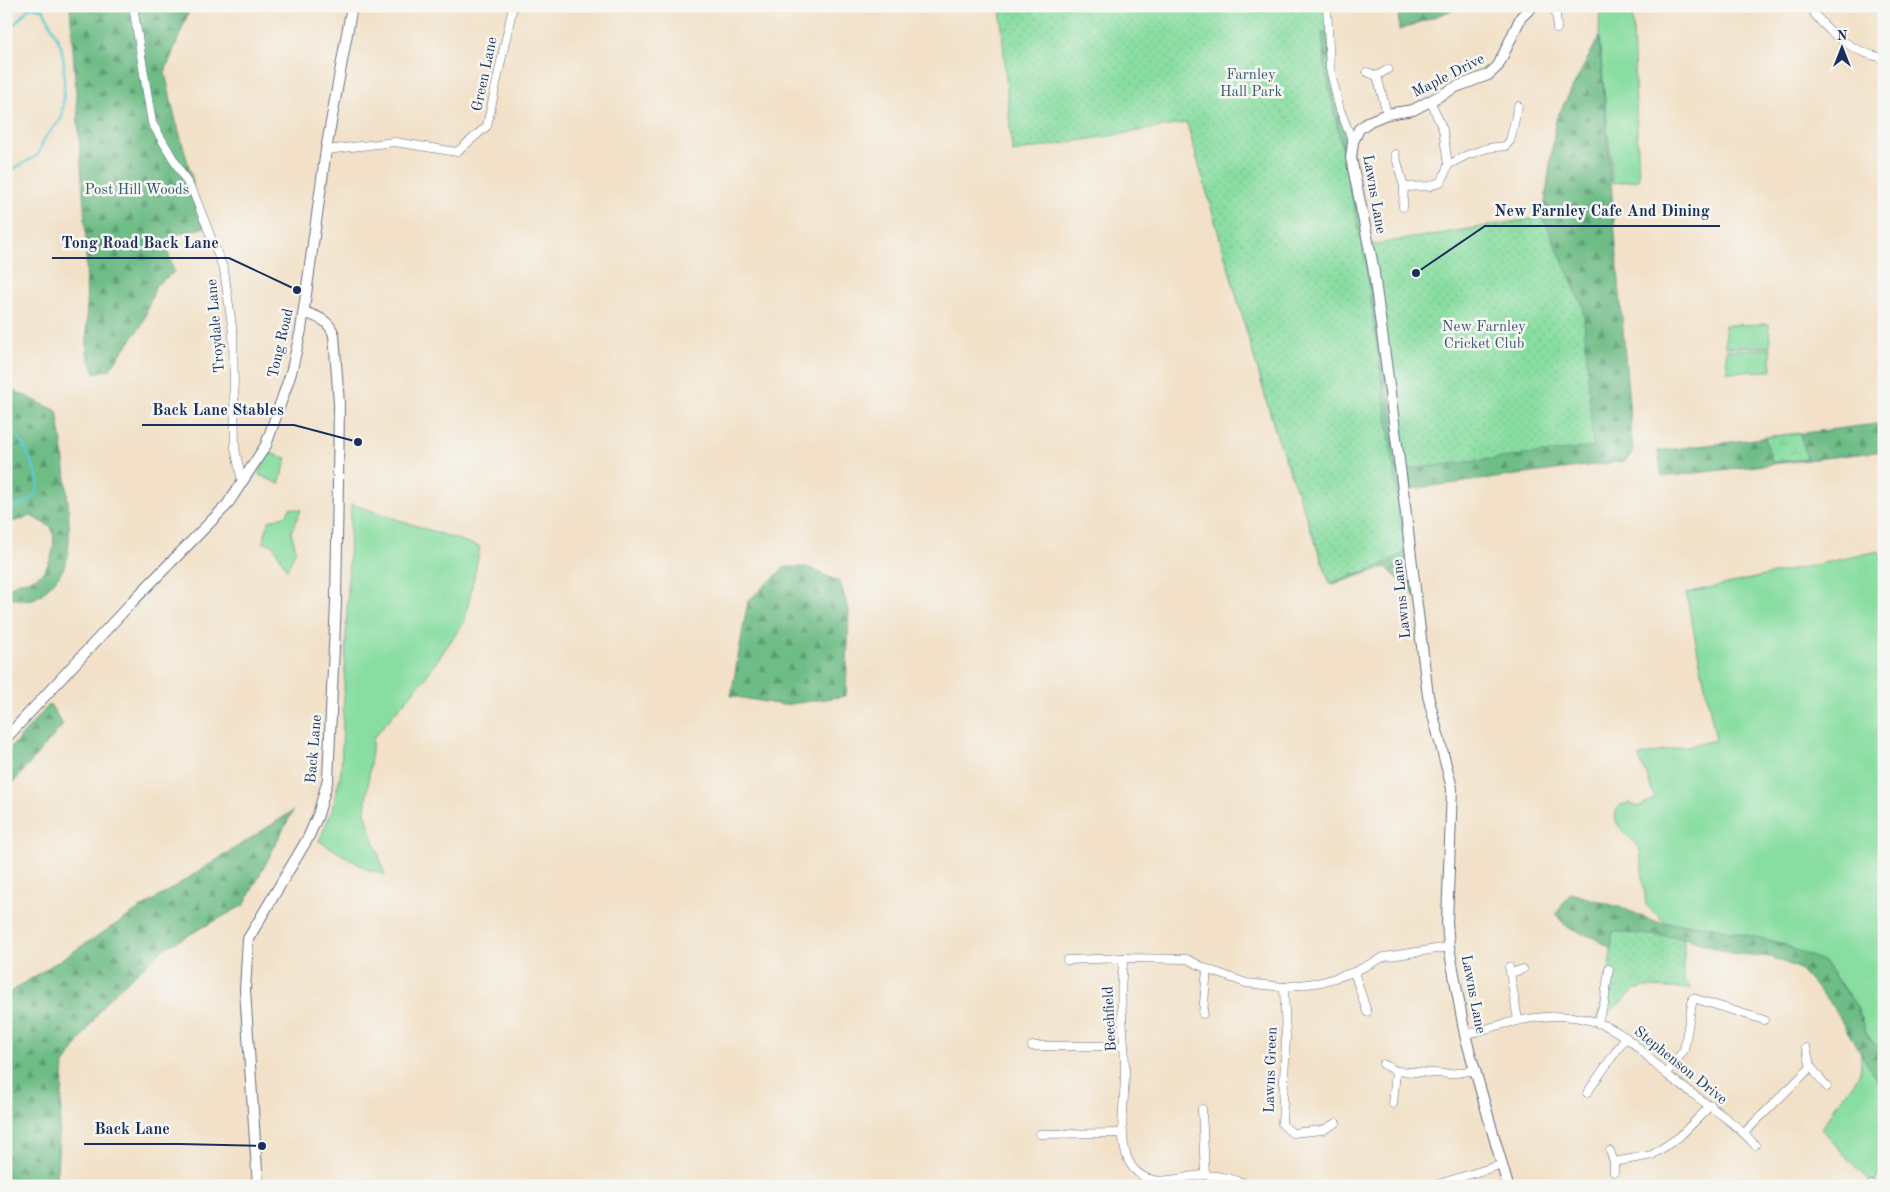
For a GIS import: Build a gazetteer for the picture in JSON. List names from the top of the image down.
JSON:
{
  "streets": {
    "street": [
      "Green Lane",
      "Maple Drive",
      "Lawns Lane",
      "Troydale Lane",
      "Tong Road",
      "Back Lane",
      "Beechfield",
      "Stephenson Drive",
      "Lawns Green"
    ]
  },
  "crossings": [
    ["Green Lane", "Tong Road"],
    ["Maple Drive", "Lawns Lane"],
    ["Lawns Lane", "Stephenson Drive"],
    ["Troydale Lane", "Tong Road"],
    ["Tong Road", "Back Lane"]
  ],
  "parks": ["Farnley Hall Park", "Post Hill Woods", "New Farnley Cricket Club"],
  "places": [
    "New Farnley Cafe And Dining",
    "Tong Road Back Lane",
    "Back Lane Stables",
    "Back Lane"
  ],
  "north": "top"
}
